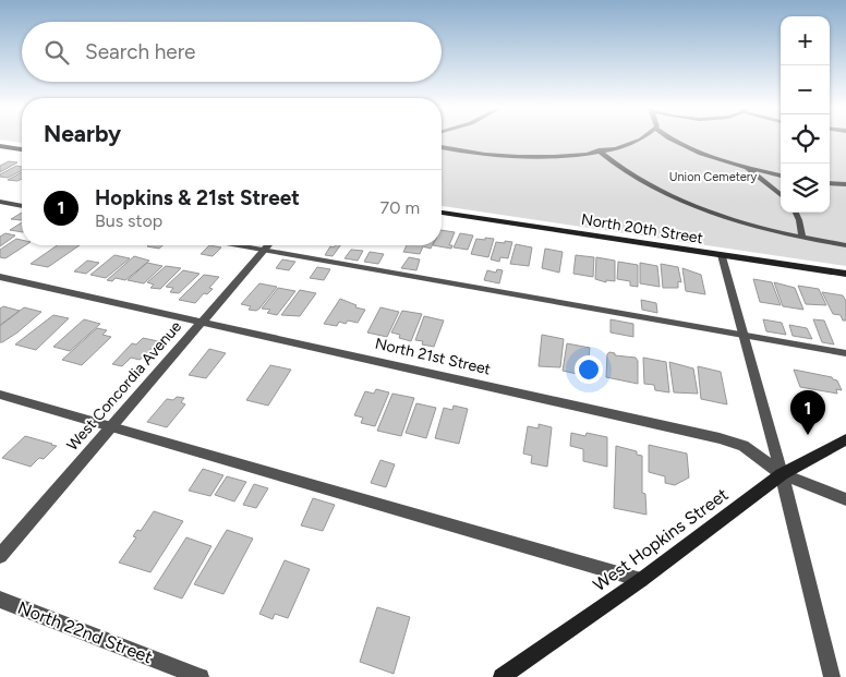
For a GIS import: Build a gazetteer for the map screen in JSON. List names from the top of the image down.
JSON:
{
  "streets": {
    "main road": ["North 20th Street", "West Hopkins Street"],
    "street": ["North 21st Street", "West Concordia Avenue", "North 22nd Street"]
  },
  "crossings": [
    ["North 21st Street", "West Concordia Avenue"],
    ["North 21st Street", "West Hopkins Street"]
  ],
  "parks": ["Union Cemetery"],
  "page": {
    "map_buttons": ["+", "−"],
    "search": "Search here",
    "heading": "Nearby",
    "list": [
      {
        "mark": "1",
        "name": "Hopkins & 21st Street",
        "note": "Bus stop",
        "value": "70 m"
      }
    ],
    "pins": "1"
  }
}
